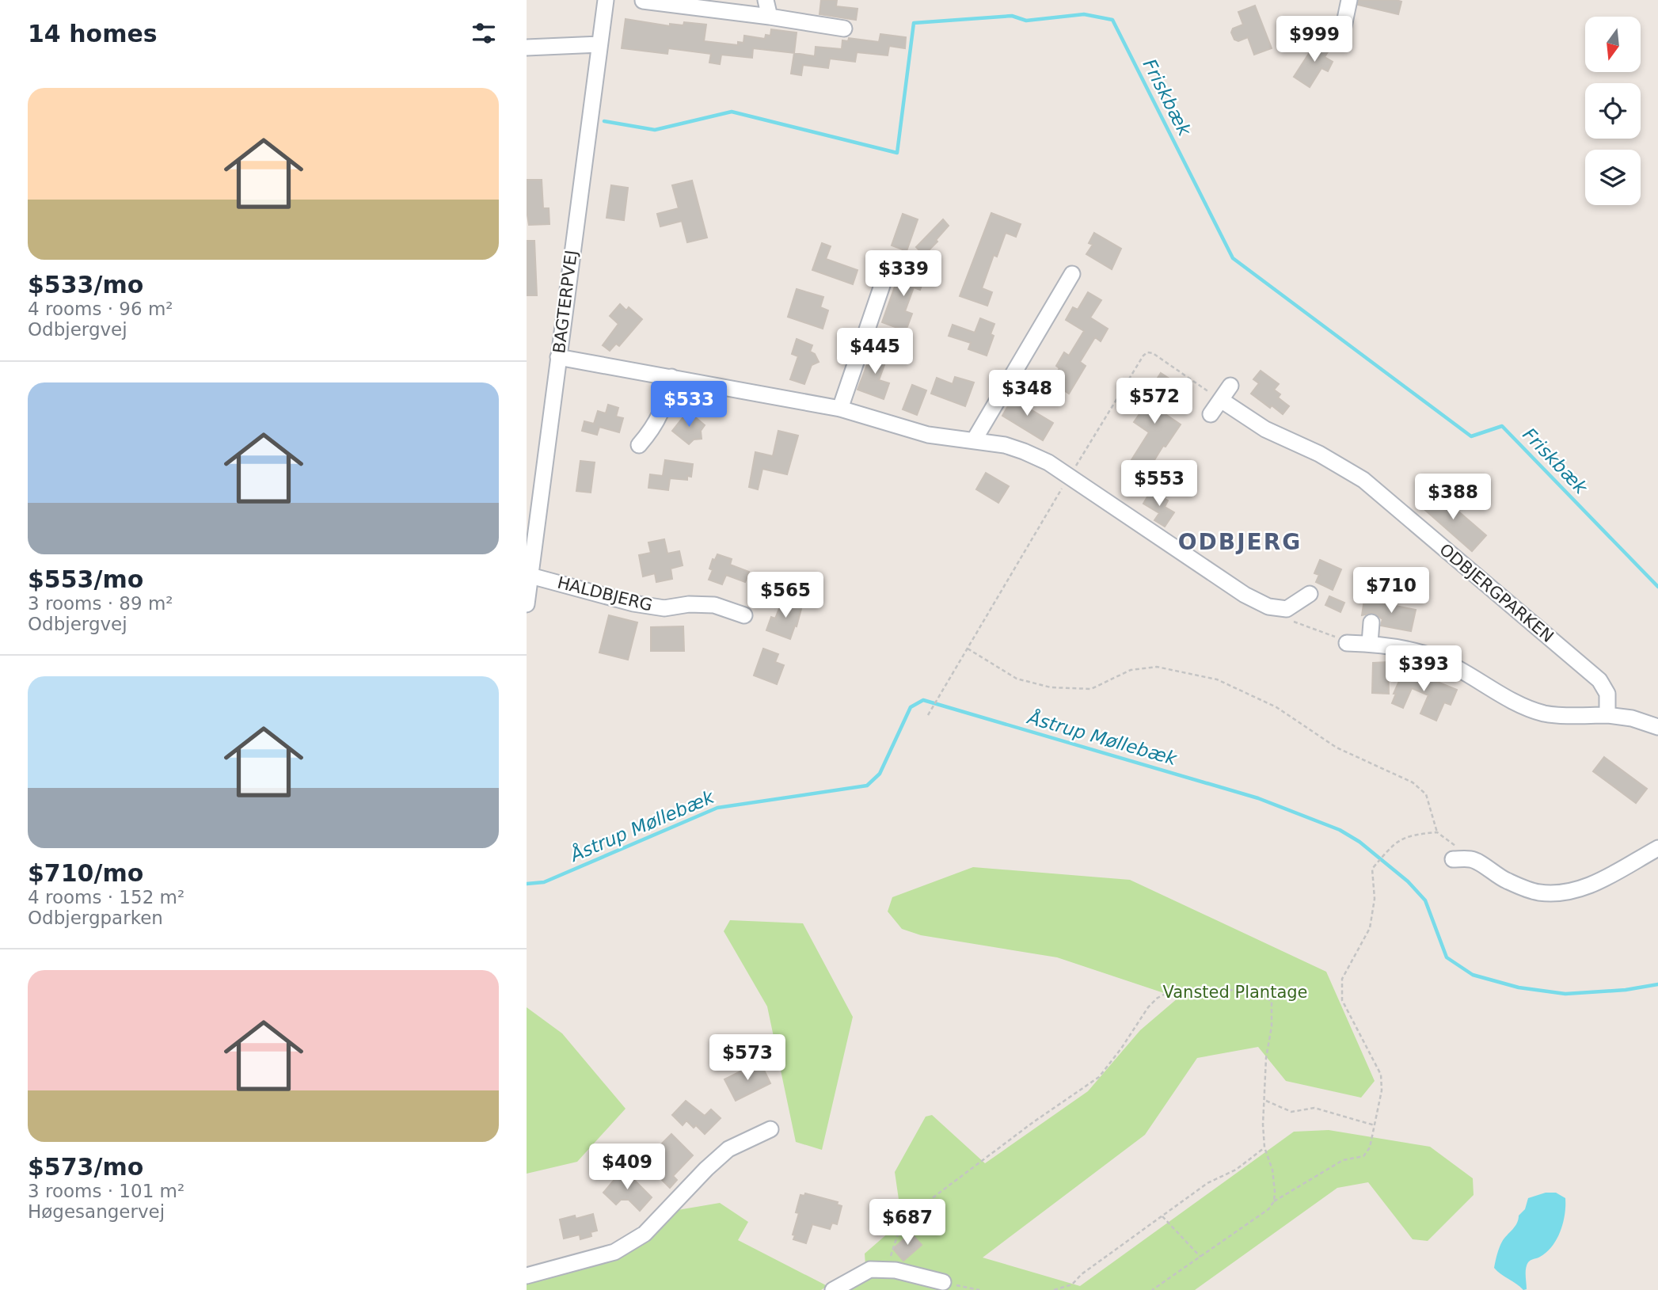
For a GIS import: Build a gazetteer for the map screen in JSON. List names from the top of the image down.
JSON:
{
  "streets": {
    "street": ["BAGTERPVEJ", "ODBJERGPARKEN", "HALDBJERG"]
  },
  "crossings": [
    ["BAGTERPVEJ", "HALDBJERG"]
  ],
  "districts": ["ODBJERG"],
  "water": ["Friskbæk", "Åstrup Møllebæk"],
  "parks": ["Vansted Plantage"],
  "north": "bottom",
  "page": {
    "heading": "14 homes",
    "price": [
      "$999",
      "$339",
      "$445",
      "$348",
      "$572",
      "$533",
      "$553",
      "$388",
      "$710",
      "$565",
      "$393",
      "$573",
      "$409",
      "$687"
    ],
    "list": [
      {
        "name": "$533/mo",
        "note": "4 rooms · 96 m² · Odbjergvej"
      },
      {
        "name": "$553/mo",
        "note": "3 rooms · 89 m² · Odbjergvej"
      },
      {
        "name": "$710/mo",
        "note": "4 rooms · 152 m² · Odbjergparken"
      },
      {
        "name": "$573/mo",
        "note": "3 rooms · 101 m² · Høgesangervej"
      }
    ]
  }
}
